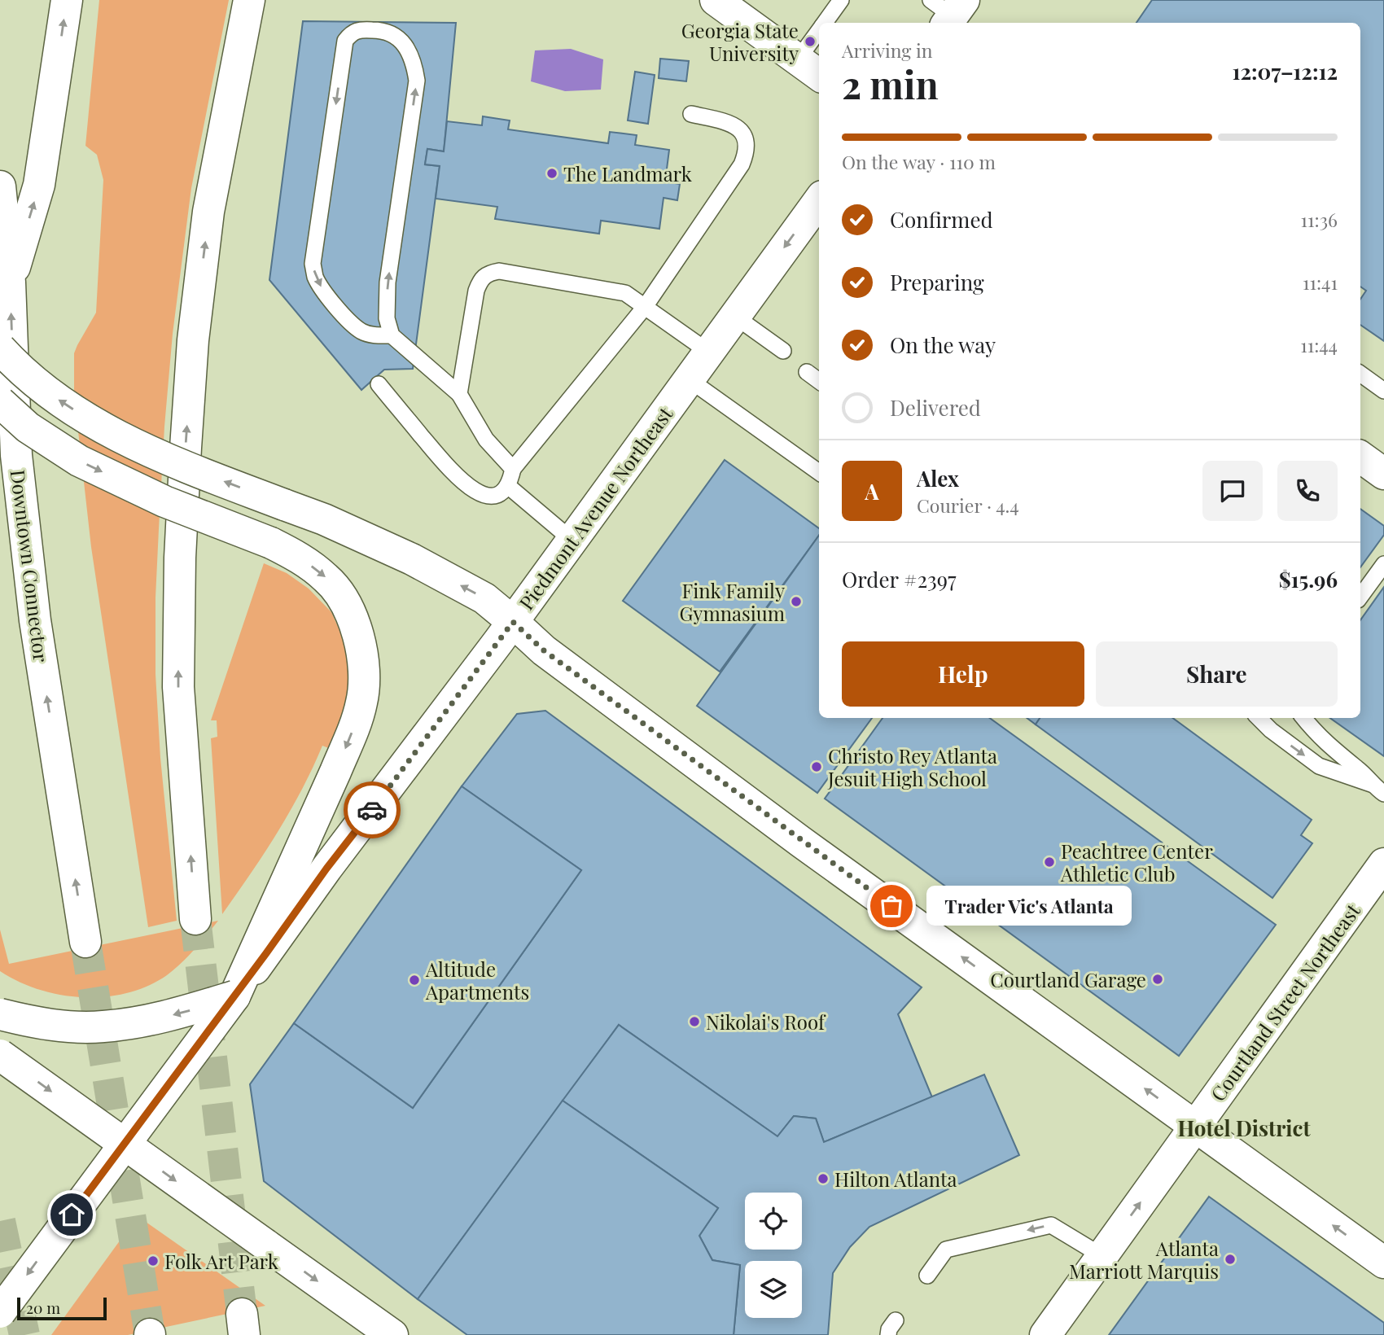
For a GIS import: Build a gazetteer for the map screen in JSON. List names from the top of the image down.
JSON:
{
  "streets": {
    "main road": ["Piedmont Avenue Northeast", "Downtown Connector", "Courtland Street Northeast"]
  },
  "districts": ["Hotel District"],
  "places": [
    "Georgia State University",
    "The Landmark",
    "Fink Family Gymnasium",
    "Christo Rey Atlanta Jesuit High School",
    "Peachtree Center Athletic Club",
    "Trader Vic's Atlanta",
    "Courtland Garage",
    "Altitude Apartments",
    "Nikolai's Roof",
    "Hilton Atlanta",
    "Atlanta Marriott Marquis",
    "Folk Art Park"
  ],
  "scale_bar": "20 m",
  "page": {
    "heading": ["2 min", "Arriving in", "12:07–12:12"],
    "panel": [
      "Alex",
      "Courier · 4.4",
      "Order #2397",
      "$15.96"
    ],
    "bar": "On the way · 110 m",
    "list": [
      ["Confirmed", "11:36"],
      ["Preparing", "11:41"],
      ["On the way", "11:44"],
      "Delivered"
    ],
    "round": "A",
    "buttons": ["Help", "Share"],
    "bubble": "Trader Vic's Atlanta",
    "scale": "20 m"
  }
}
